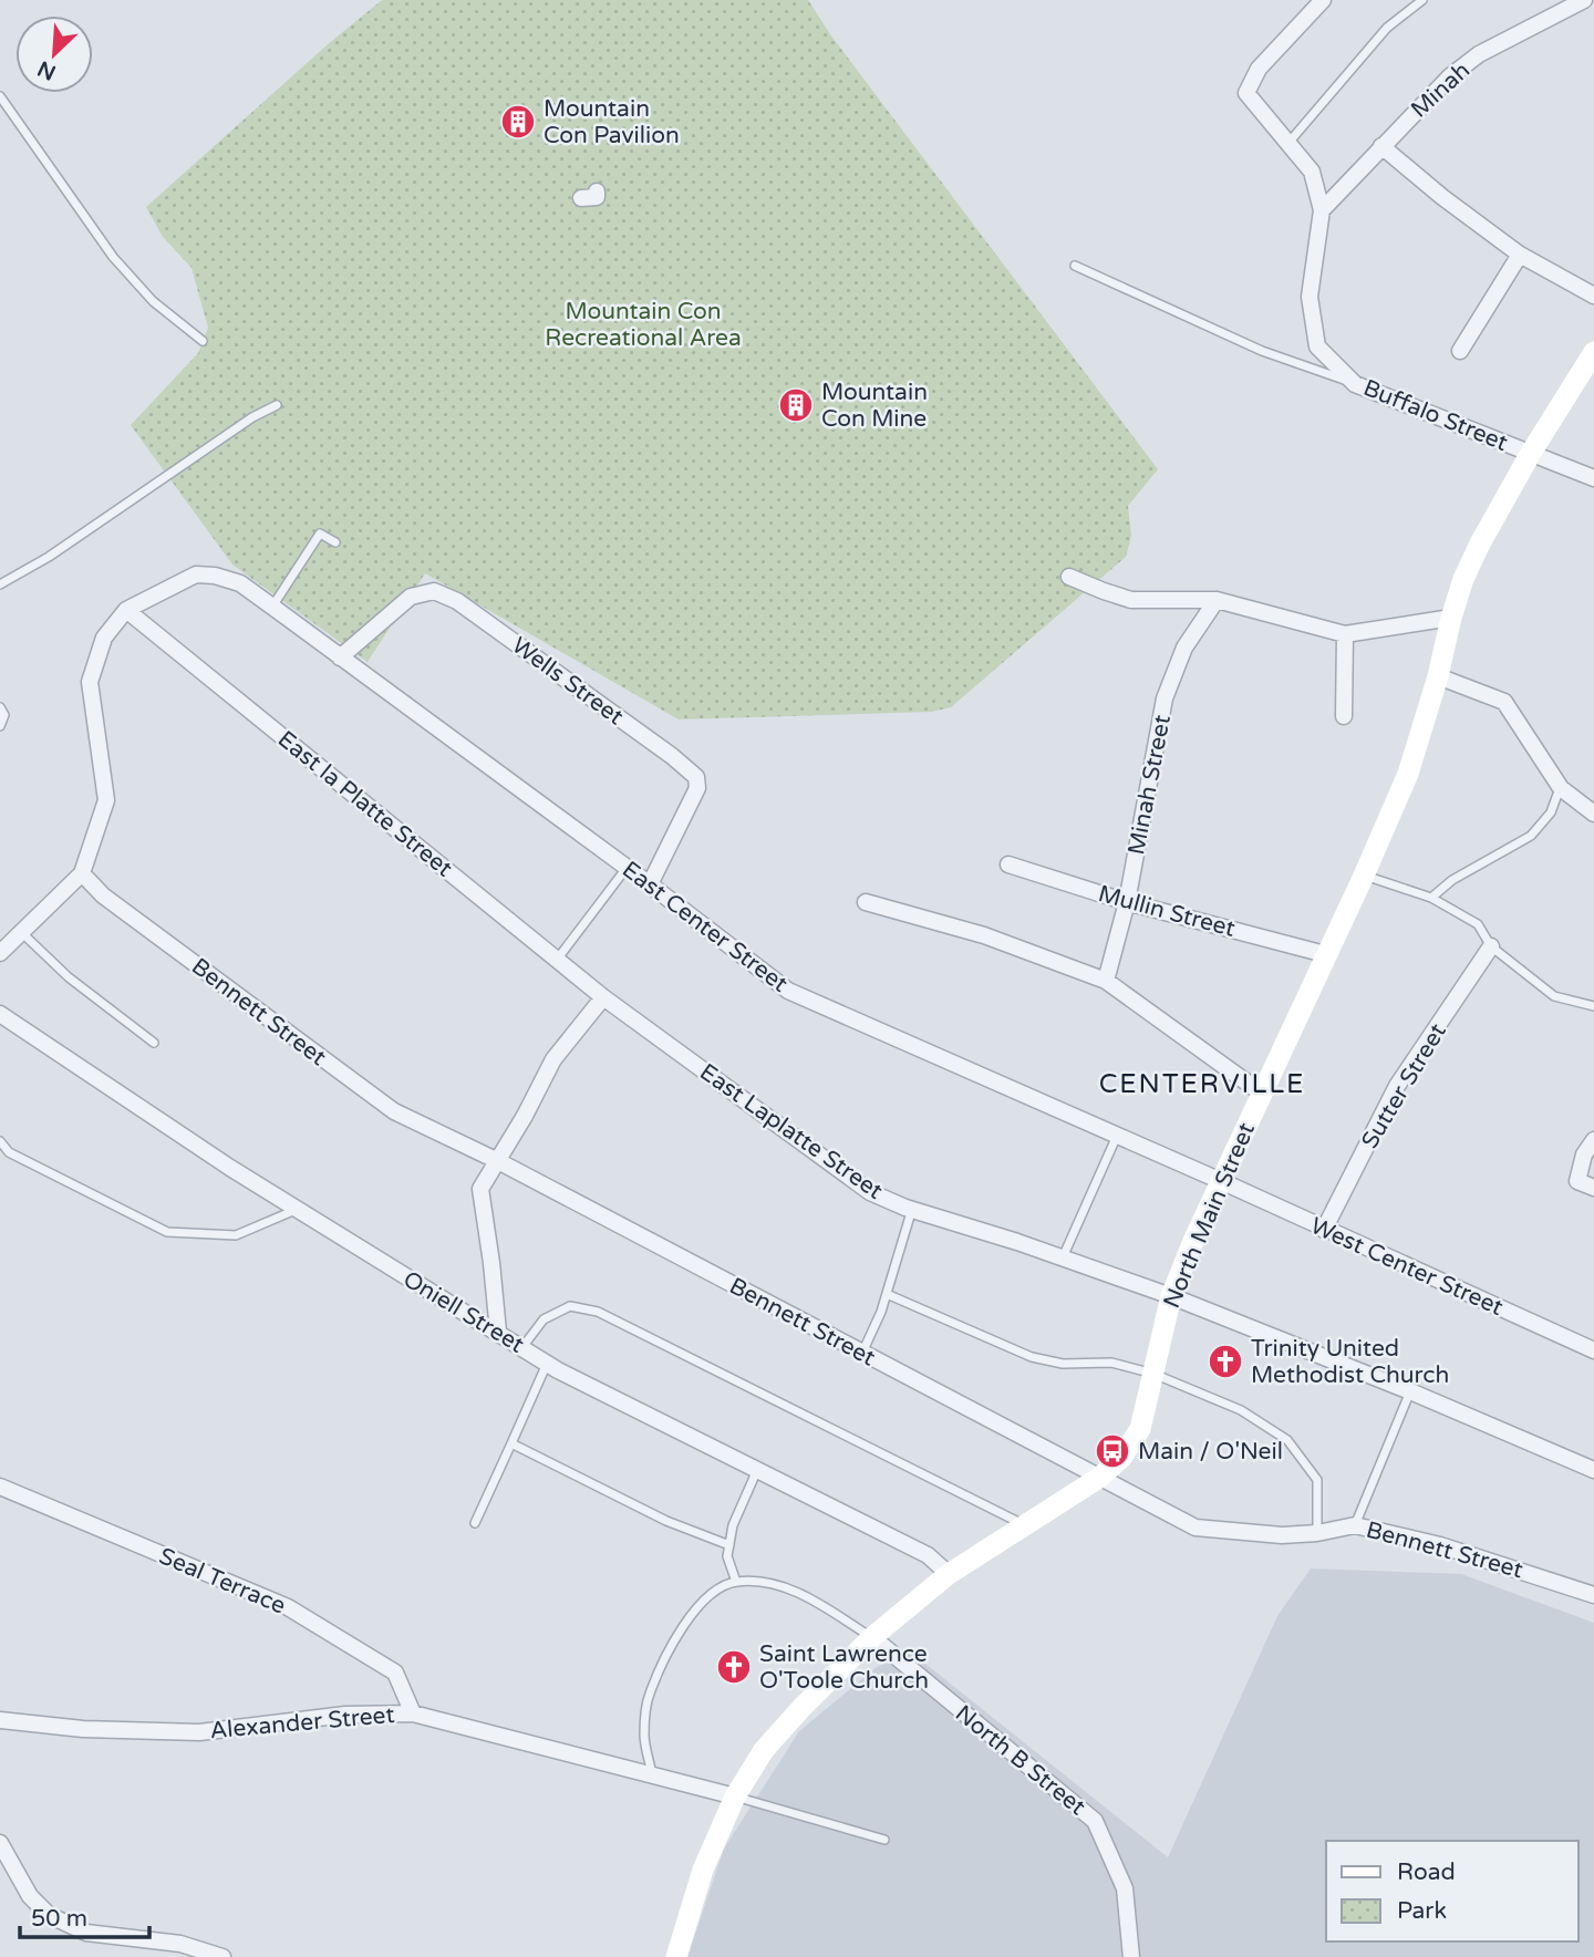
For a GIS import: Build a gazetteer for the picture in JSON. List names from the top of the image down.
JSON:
{
  "streets": {
    "main road": ["North Main Street"],
    "street": [
      "Minah",
      "Buffalo Street",
      "Wells Street",
      "Minah Street",
      "East la Platte Street",
      "Mullin Street",
      "East Center Street",
      "Bennett Street",
      "Sutter Street",
      "East Laplatte Street",
      "West Center Street",
      "Oniell Street",
      "Seal Terrace",
      "Alexander Street",
      "North B Street"
    ]
  },
  "crossings": [
    ["Minah", "Buffalo Street"],
    ["Buffalo Street", "North Main Street"],
    ["Wells Street", "East Center Street"],
    ["Minah Street", "Mullin Street"],
    ["East la Platte Street", "East Center Street"],
    ["East la Platte Street", "East Laplatte Street"],
    ["Mullin Street", "North Main Street"],
    ["East Center Street", "North Main Street"],
    ["East Center Street", "West Center Street"],
    ["Bennett Street", "North Main Street"],
    ["Sutter Street", "West Center Street"],
    ["East Laplatte Street", "North Main Street"],
    ["North Main Street", "West Center Street"],
    ["North Main Street", "Oniell Street"],
    ["North Main Street", "Alexander Street"],
    ["North Main Street", "North B Street"],
    ["Seal Terrace", "Alexander Street"]
  ],
  "districts": ["CENTERVILLE"],
  "parks": ["Mountain Con Recreational Area"],
  "places": {
    "building": ["Mountain Con Pavilion", "Mountain Con Mine"],
    "church": ["Trinity United Methodist Church", "Saint Lawrence O'Toole Church"],
    "bus stop": ["Main / O'Neil"]
  },
  "legend": ["Road", "Park"],
  "scale_bar": "50 m",
  "north": "bottom left"
}
